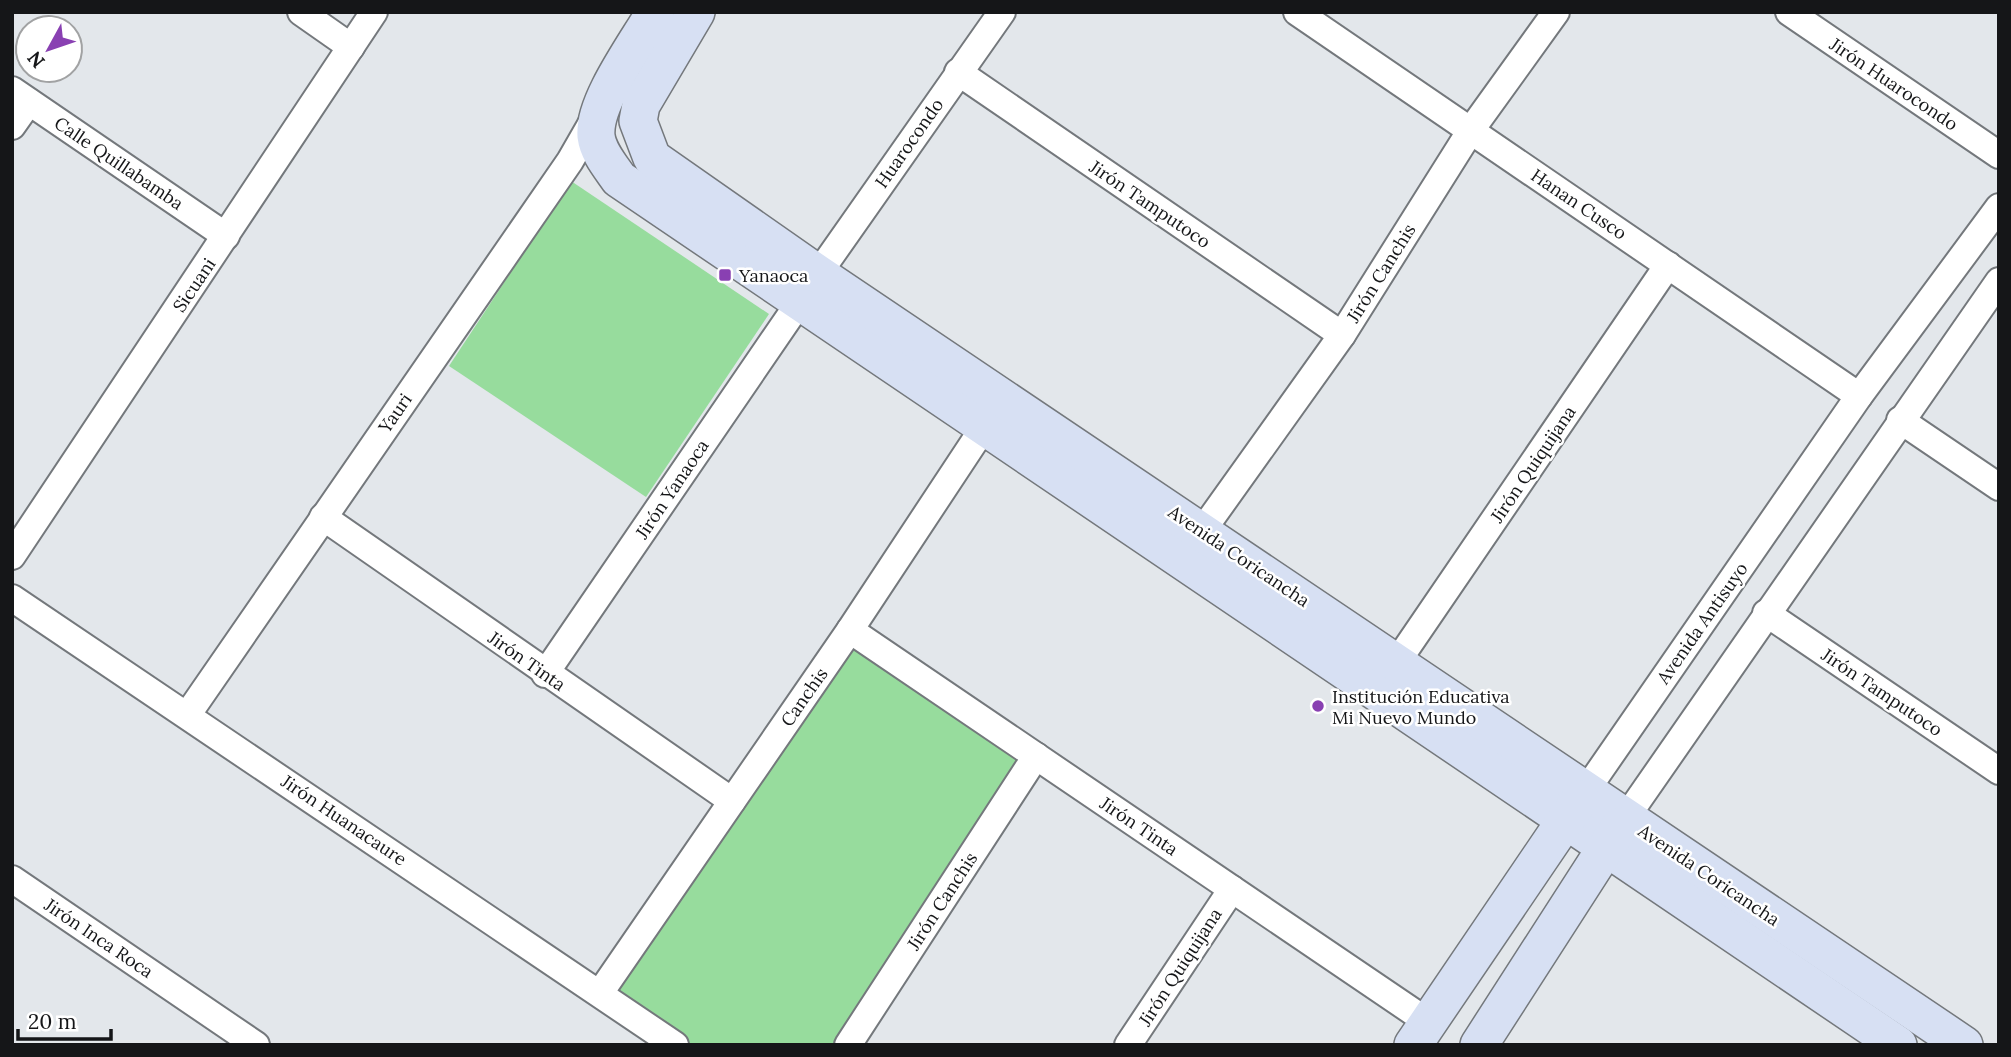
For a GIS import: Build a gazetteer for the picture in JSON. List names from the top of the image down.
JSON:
{
  "streets": {
    "street": [
      "Jirón Huarocondo",
      "Huarocondo",
      "Calle Quillabamba",
      "Jirón Tamputoco",
      "Hanan Cusco",
      "Jirón Canchis",
      "Sicuani",
      "Yauri",
      "Jirón Quiquijana",
      "Jirón Yanaoca",
      "Avenida Coricancha",
      "Avenida Antisuyo",
      "Jirón Tinta",
      "Canchis",
      "Jirón Huanacaure",
      "Jirón Inca Roca"
    ]
  },
  "crossings": [
    ["Huarocondo", "Jirón Tamputoco"],
    ["Huarocondo", "Jirón Yanaoca"],
    ["Huarocondo", "Avenida Coricancha"],
    ["Calle Quillabamba", "Sicuani"],
    ["Jirón Tamputoco", "Jirón Canchis"],
    ["Hanan Cusco", "Jirón Canchis"],
    ["Hanan Cusco", "Jirón Quiquijana"],
    ["Hanan Cusco", "Avenida Antisuyo"],
    ["Jirón Canchis", "Avenida Coricancha"],
    ["Jirón Canchis", "Jirón Tinta"],
    ["Yauri", "Avenida Coricancha"],
    ["Yauri", "Jirón Tinta"],
    ["Yauri", "Jirón Huanacaure"],
    ["Jirón Quiquijana", "Avenida Coricancha"],
    ["Jirón Quiquijana", "Jirón Tinta"],
    ["Jirón Yanaoca", "Avenida Coricancha"],
    ["Jirón Yanaoca", "Jirón Tinta"],
    ["Avenida Coricancha", "Avenida Antisuyo"],
    ["Avenida Coricancha", "Canchis"],
    ["Avenida Antisuyo", "Jirón Tinta"],
    ["Jirón Tinta", "Canchis"],
    ["Canchis", "Jirón Huanacaure"]
  ],
  "places": {
    "transit": ["Yanaoca"],
    "other": ["Institución Educativa Mi Nuevo Mundo"]
  },
  "scale_bar": "20 m",
  "north": "bottom left"
}
